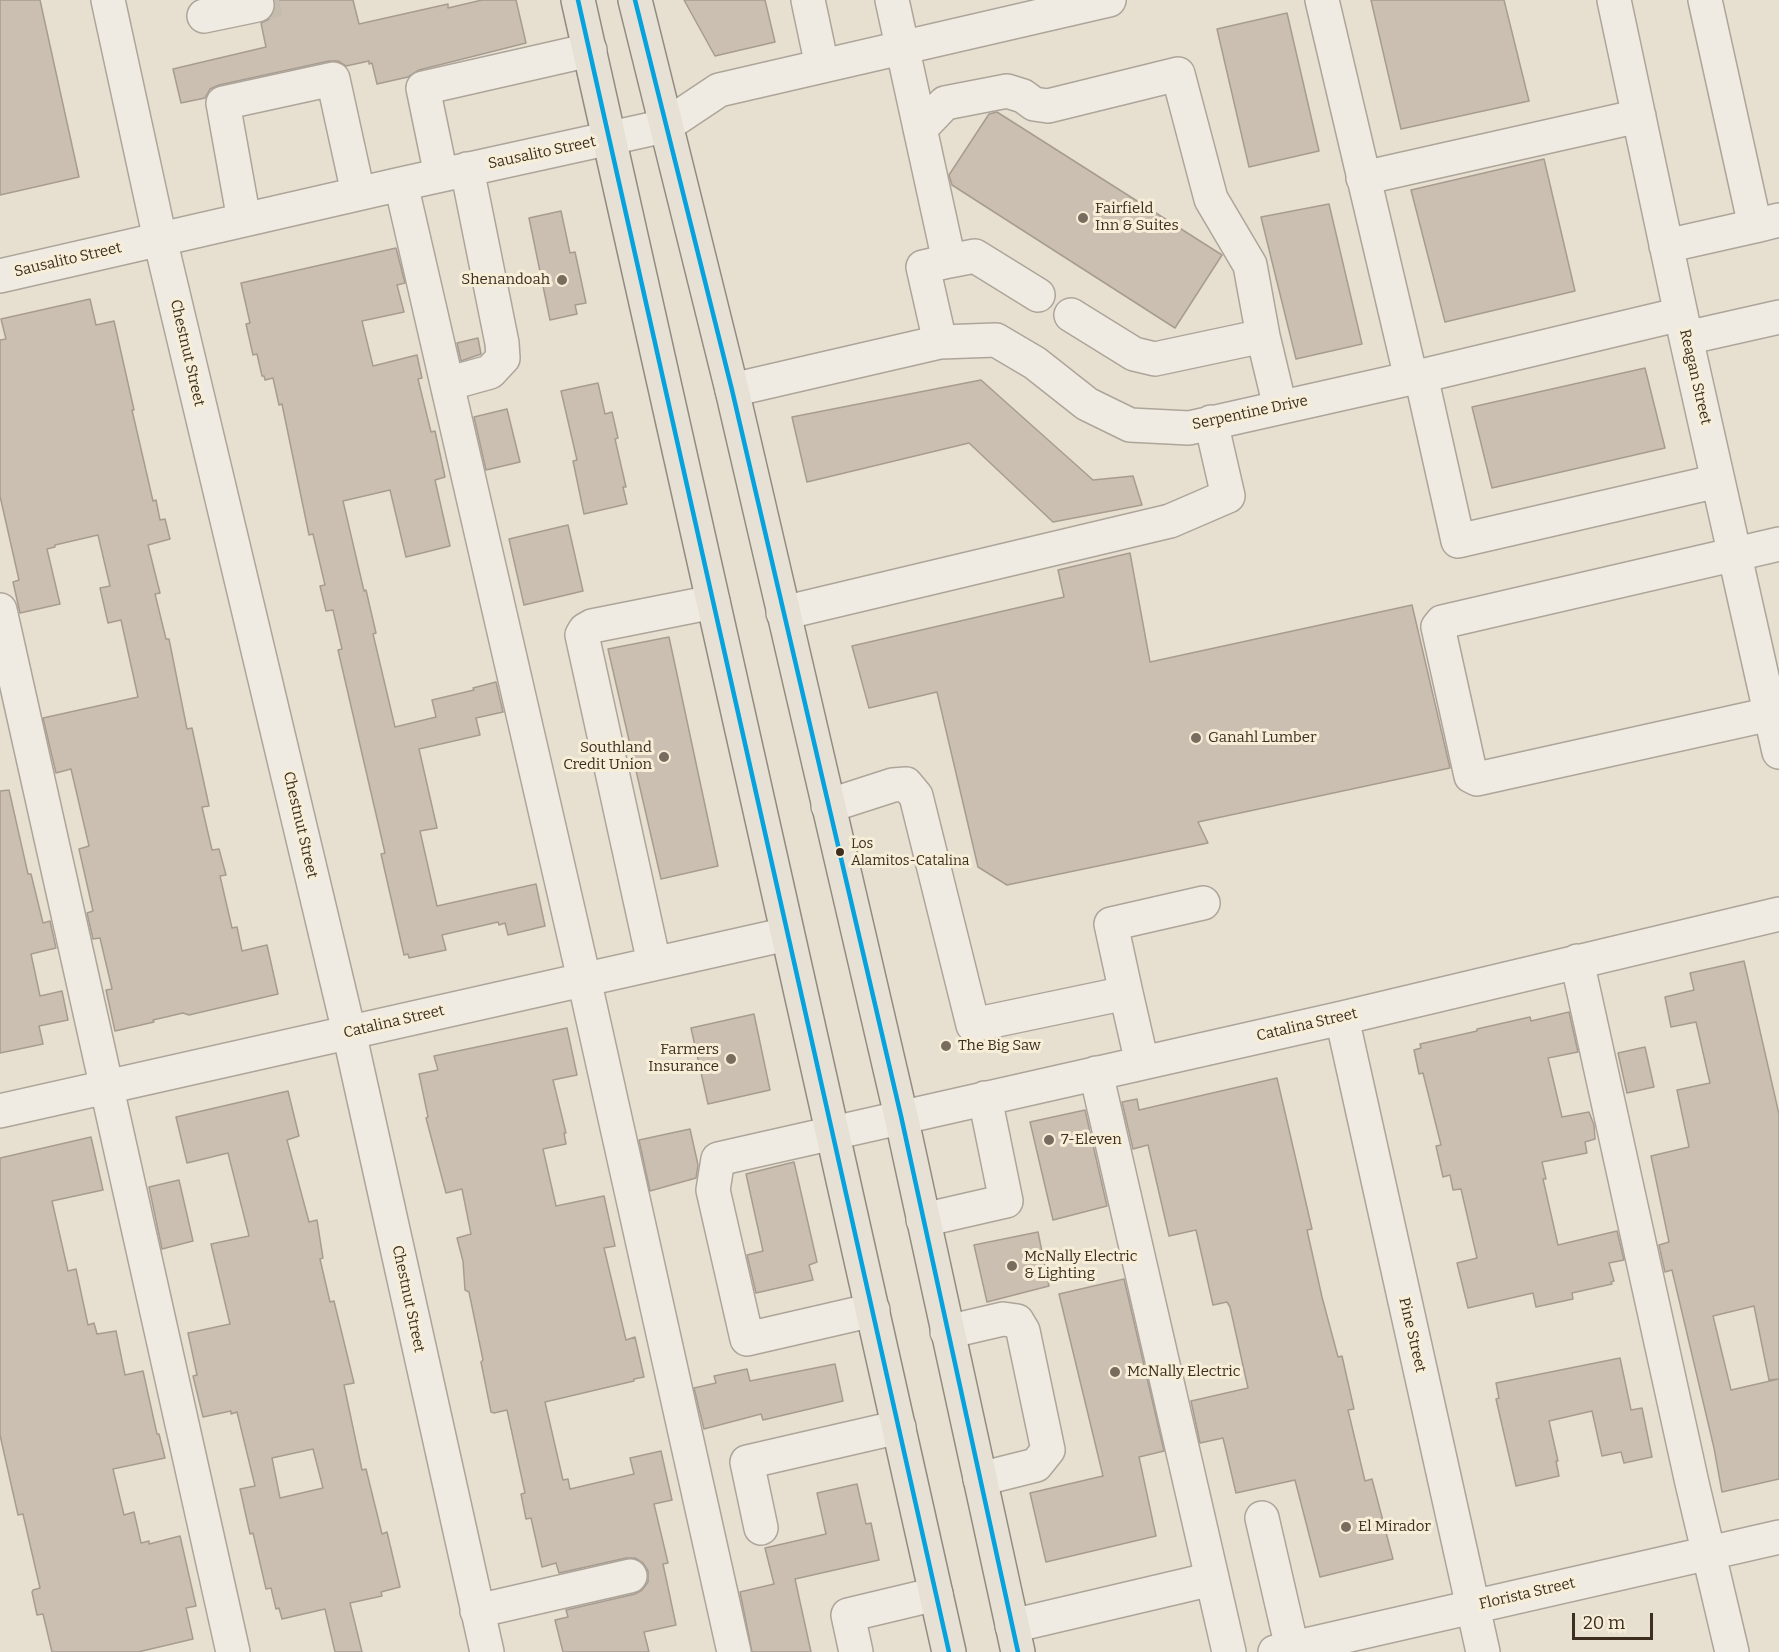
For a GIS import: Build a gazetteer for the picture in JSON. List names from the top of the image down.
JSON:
{
  "streets": {
    "street": [
      "Sausalito Street",
      "Chestnut Street",
      "Reagan Street",
      "Serpentine Drive",
      "Catalina Street",
      "Pine Street",
      "Florista Street"
    ]
  },
  "crossings": [
    ["Sausalito Street", "Chestnut Street"],
    ["Chestnut Street", "Catalina Street"],
    ["Reagan Street", "Serpentine Drive"],
    ["Catalina Street", "Pine Street"],
    ["Pine Street", "Florista Street"]
  ],
  "places": [
    "Fairfield Inn & Suites",
    "Shenandoah",
    "Ganahl Lumber",
    "Southland Credit Union",
    "Los Alamitos-Catalina",
    "The Big Saw",
    "Farmers Insurance",
    "7-Eleven",
    "McNally Electric & Lighting",
    "McNally Electric",
    "El Mirador"
  ],
  "scale_bar": "20 m"
}
